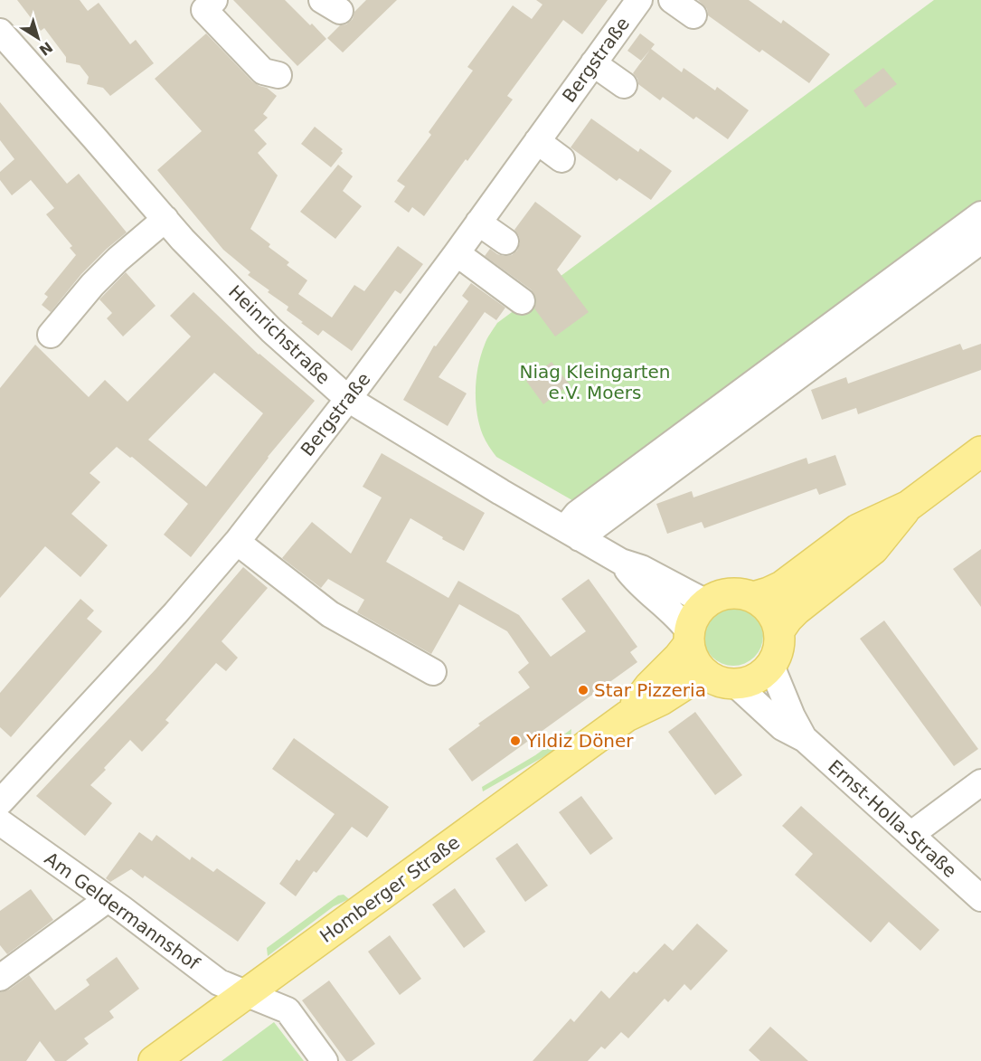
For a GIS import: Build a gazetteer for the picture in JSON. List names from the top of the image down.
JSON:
{
  "streets": {
    "main road": ["Homberger Straße"],
    "street": [
      "Bergstraße",
      "Heinrichstraße",
      "Ernst-Holla-Straße",
      "Am Geldermannshof"
    ]
  },
  "crossings": [
    ["Bergstraße", "Heinrichstraße"],
    ["Heinrichstraße", "Ernst-Holla-Straße"],
    ["Heinrichstraße", "Homberger Straße"],
    ["Ernst-Holla-Straße", "Homberger Straße"],
    ["Homberger Straße", "Am Geldermannshof"]
  ],
  "parks": ["Niag Kleingarten e.V. Moers"],
  "places": ["Star Pizzeria", "Yildiz Döner"],
  "north": "bottom right"
}
